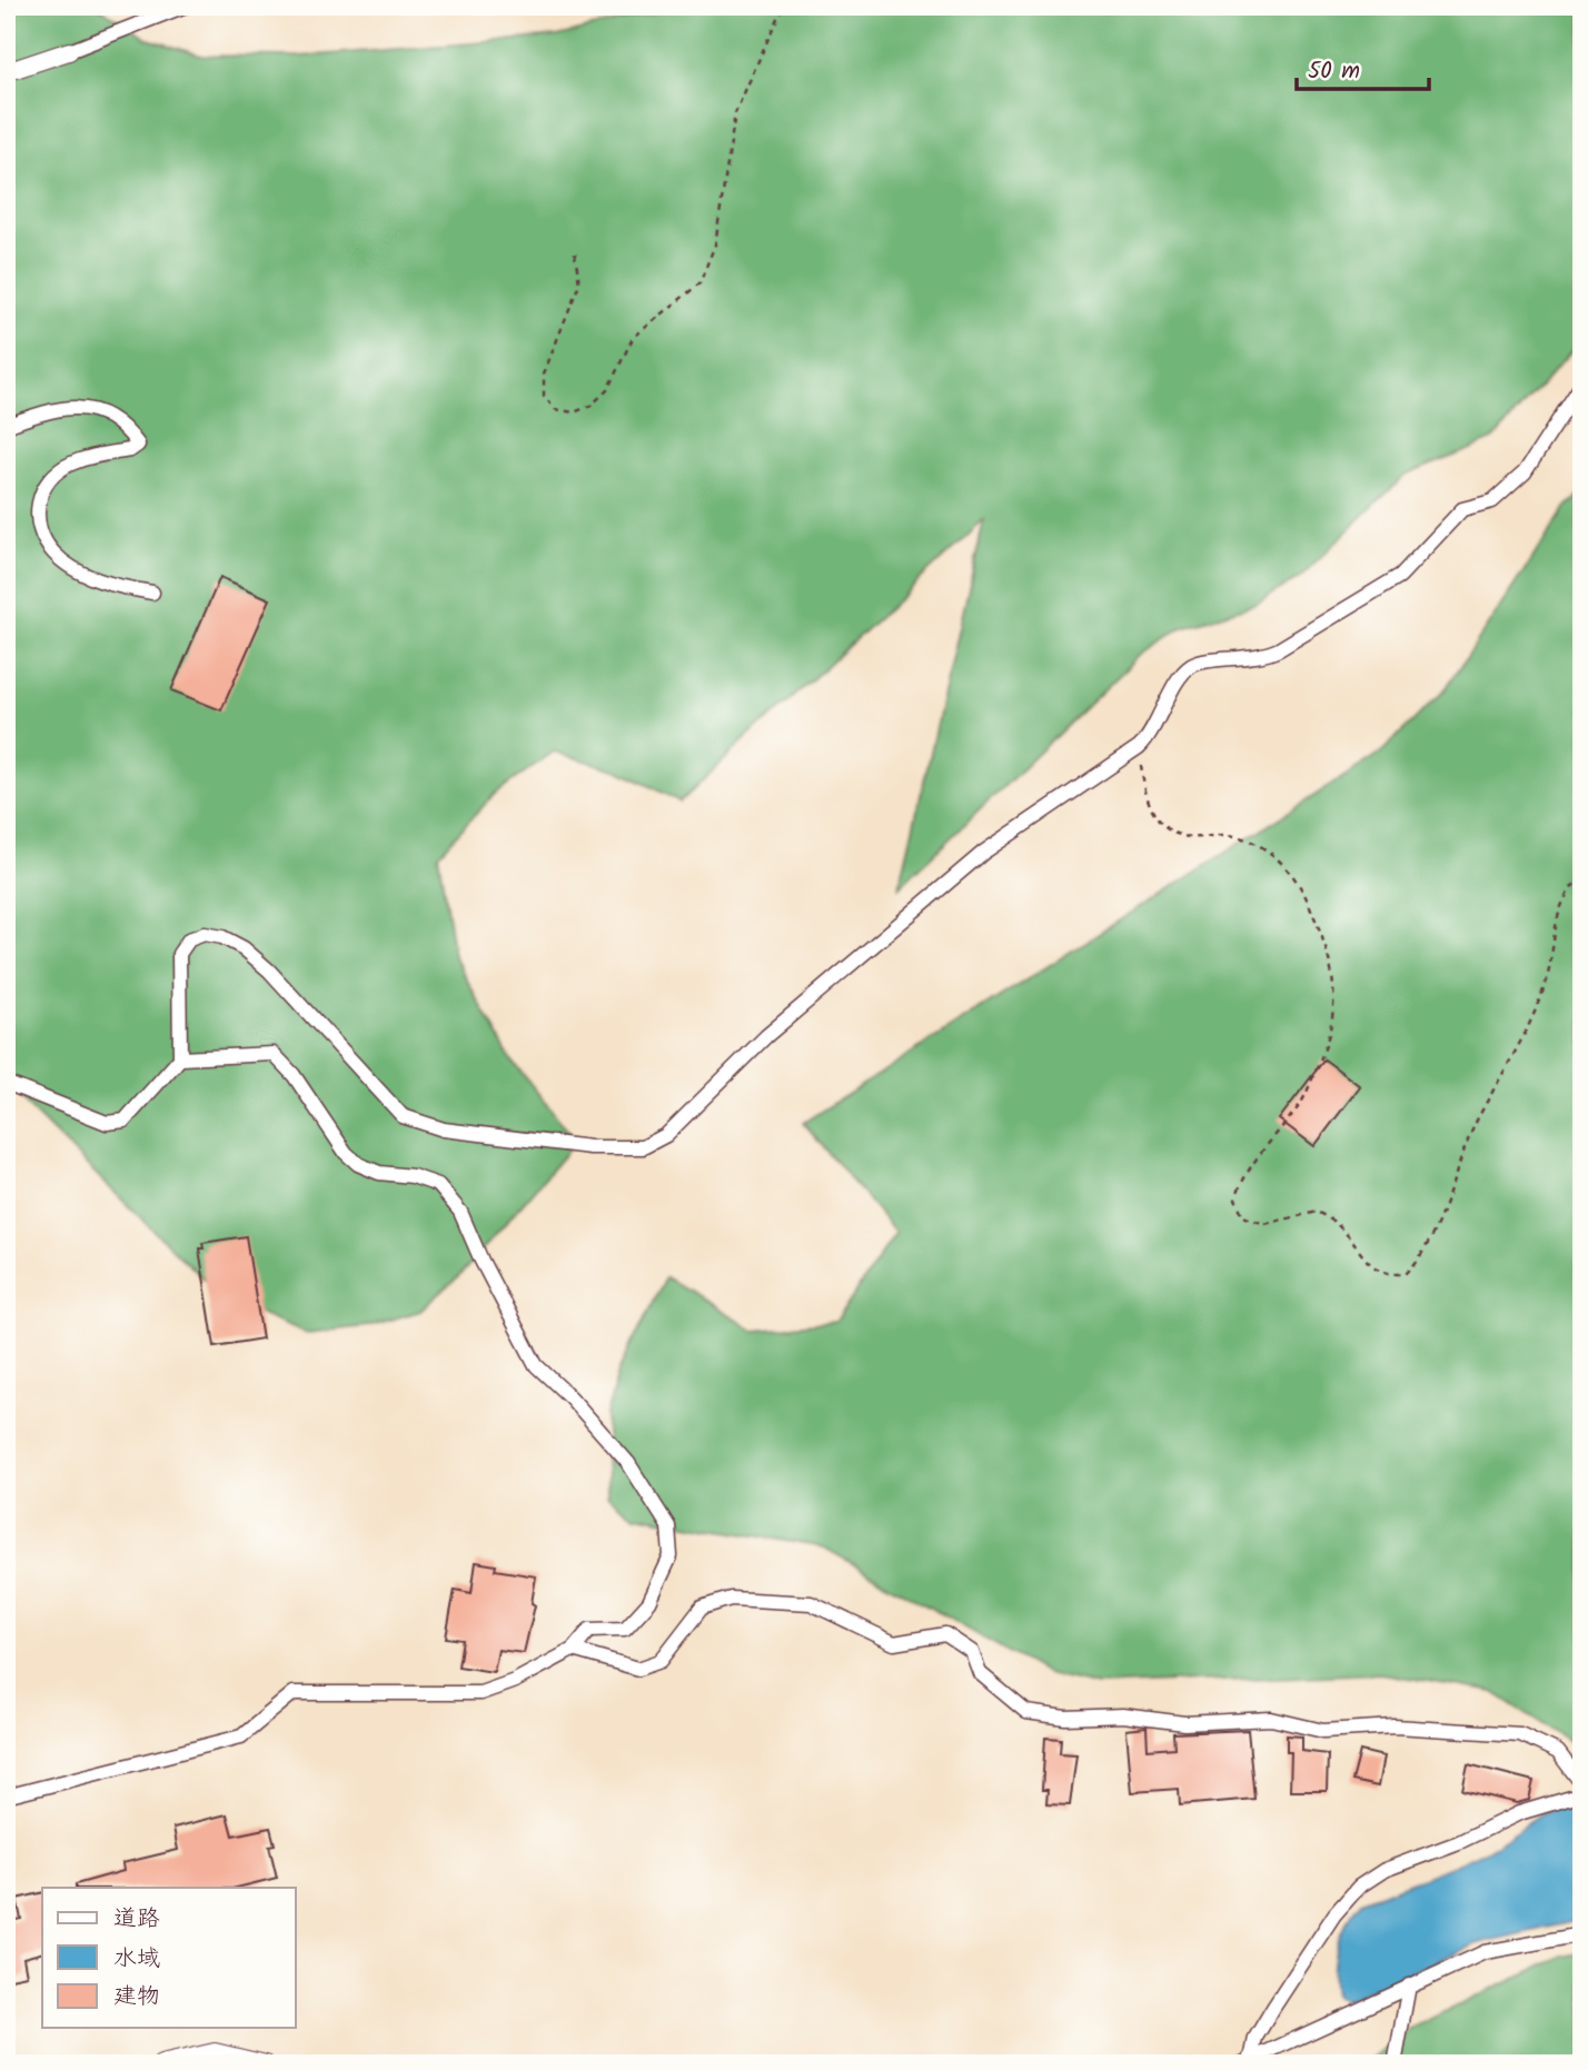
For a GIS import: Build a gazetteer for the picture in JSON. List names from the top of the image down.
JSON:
{
  "legend": ["道路", "水域", "建物"],
  "scale_bar": "50 m"
}
